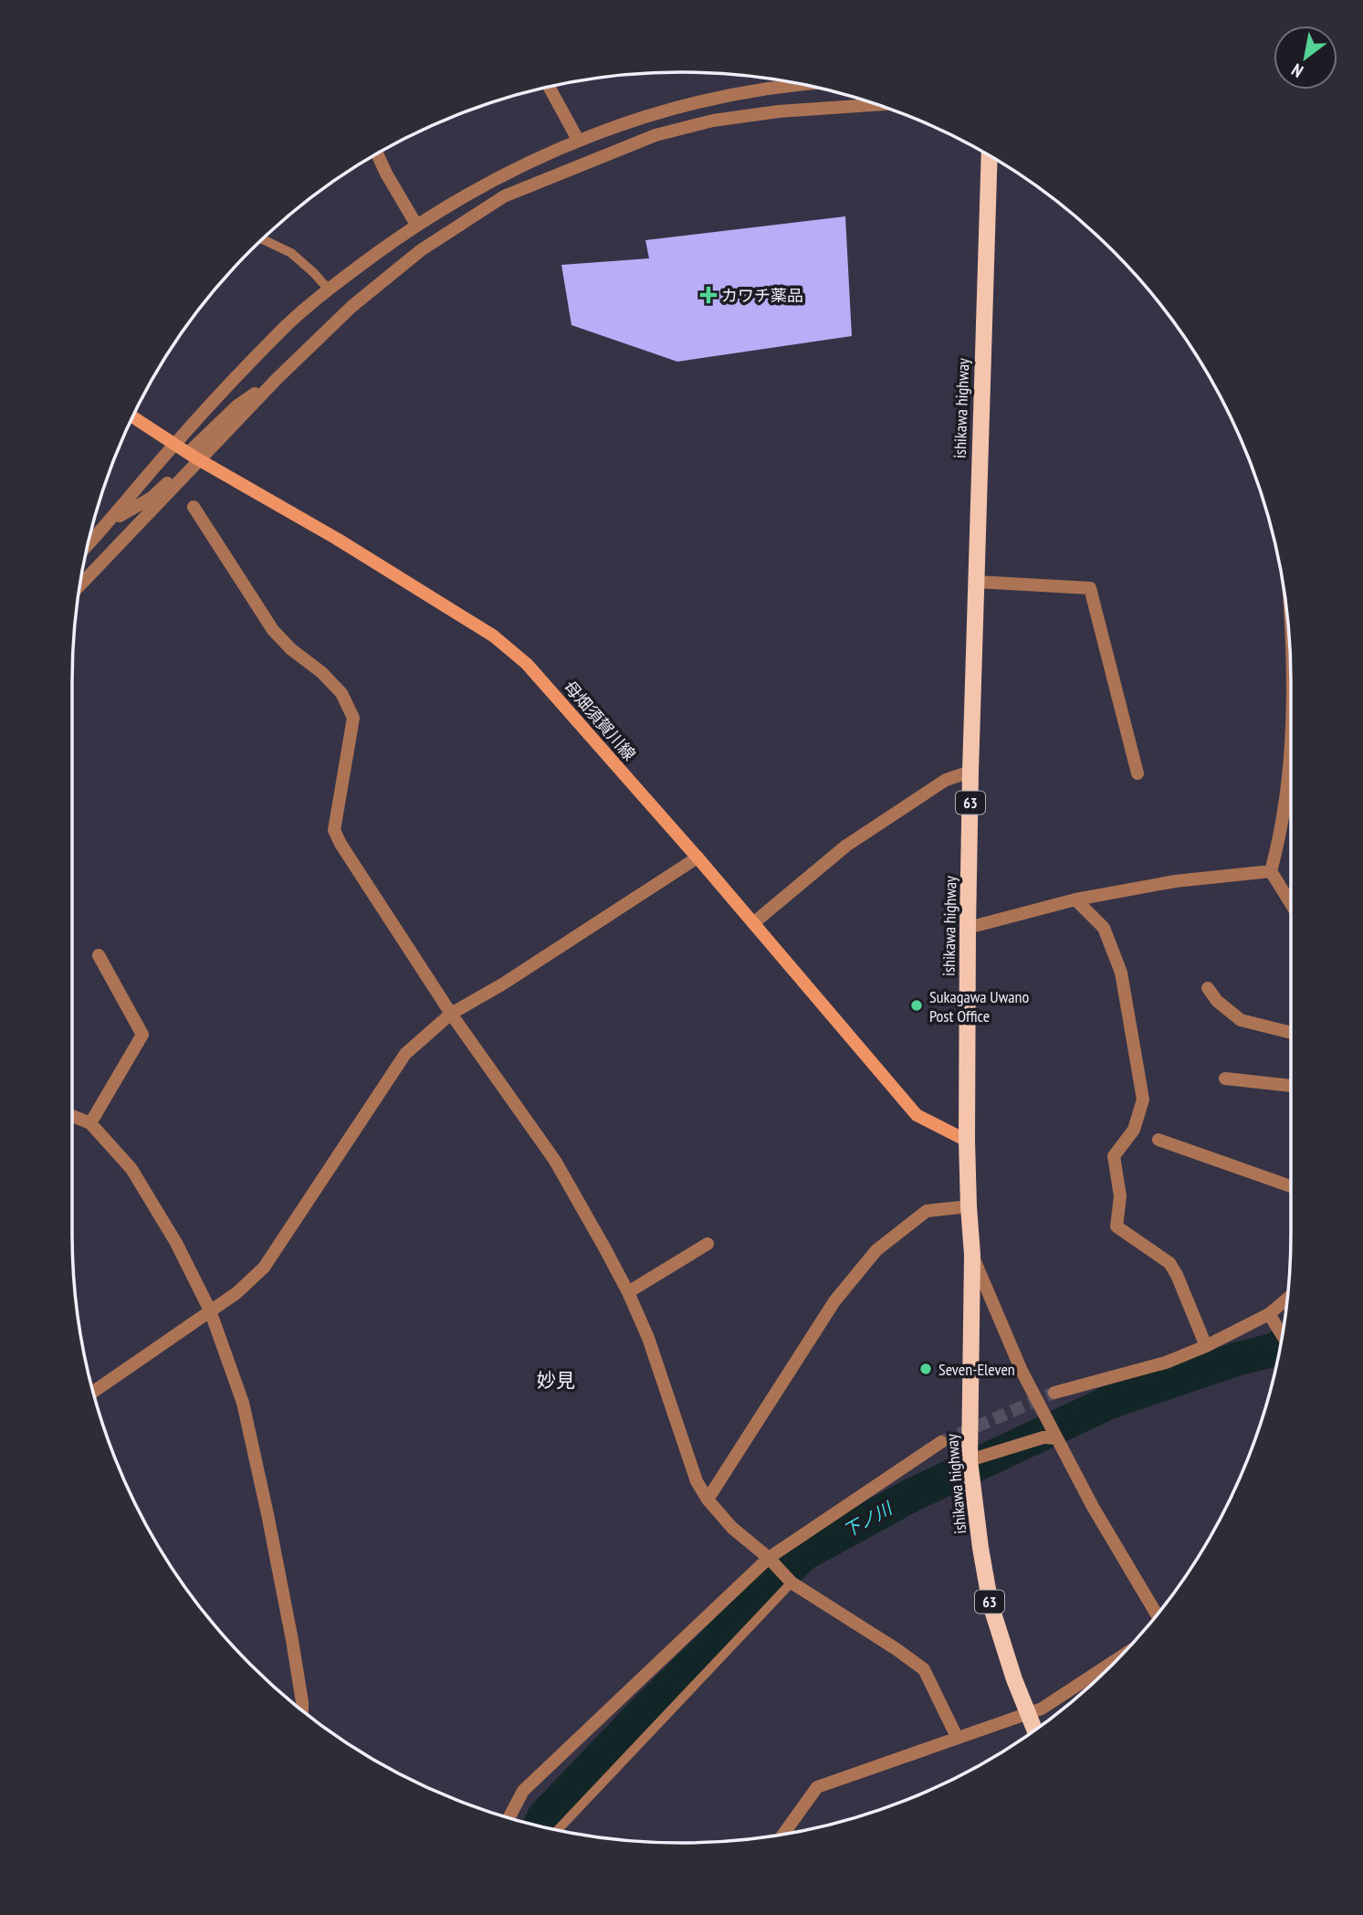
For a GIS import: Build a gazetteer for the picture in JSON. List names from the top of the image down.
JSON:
{
  "streets": {
    "main road": ["ishikawa highway", "母畑須賀川線", "63"]
  },
  "crossings": [
    ["ishikawa highway", "母畑須賀川線"]
  ],
  "districts": ["妙見"],
  "water": ["下ノ川"],
  "places": {
    "health": ["カワチ薬品"],
    "other": ["Sukagawa Uwano Post Office", "Seven-Eleven"]
  },
  "north": "bottom left"
}
